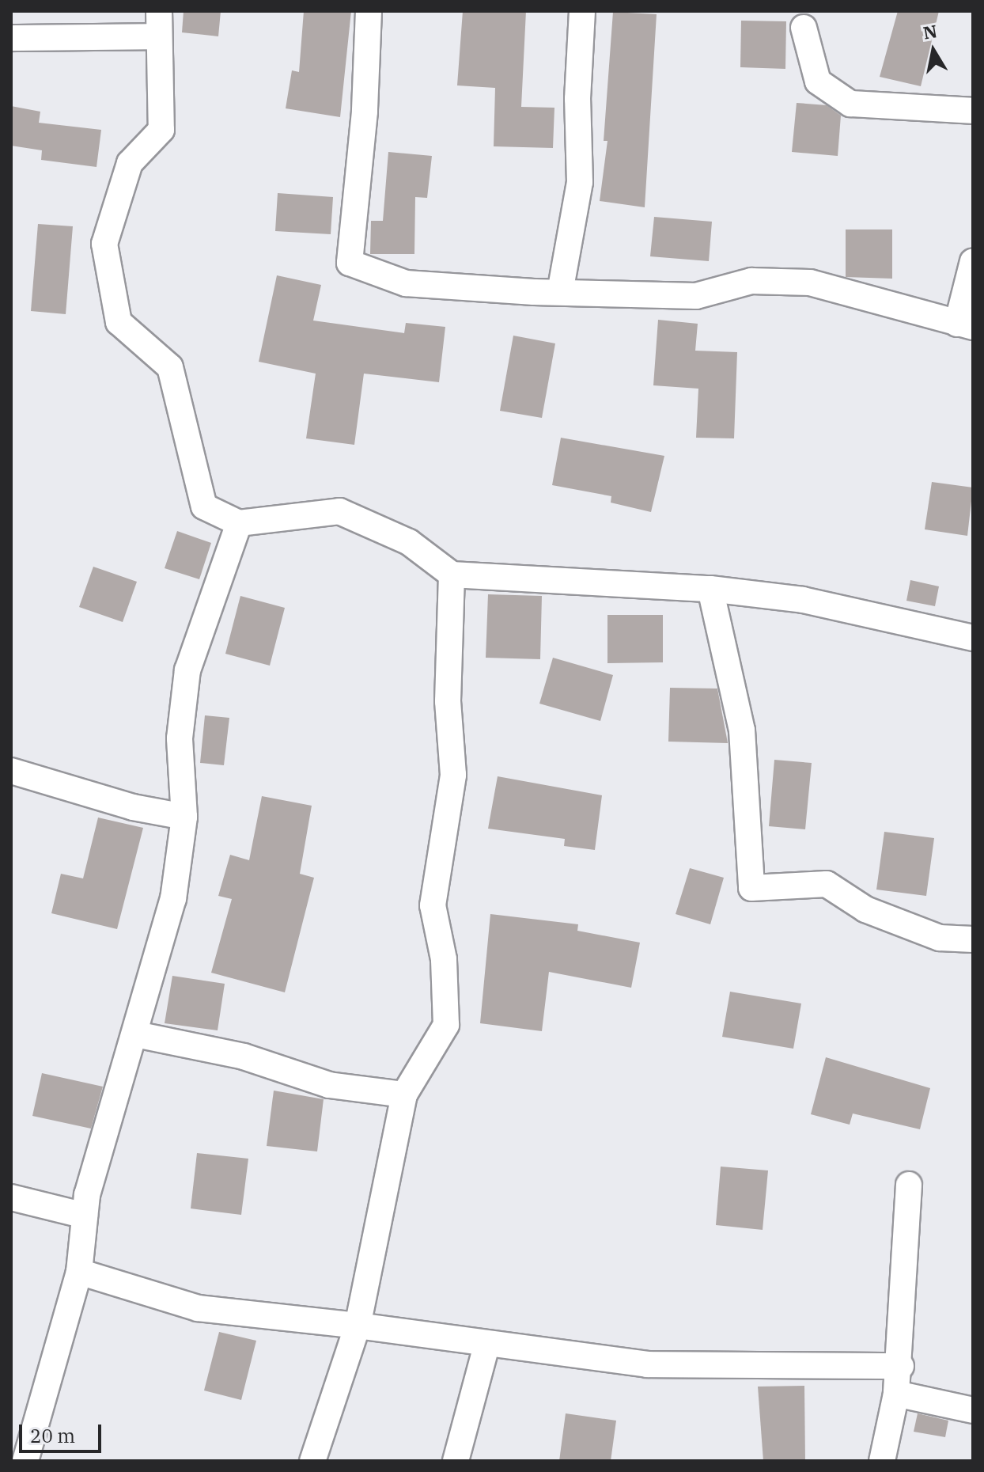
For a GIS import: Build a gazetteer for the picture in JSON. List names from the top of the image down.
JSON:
{
  "scale_bar": "20 m",
  "north": "top"
}
